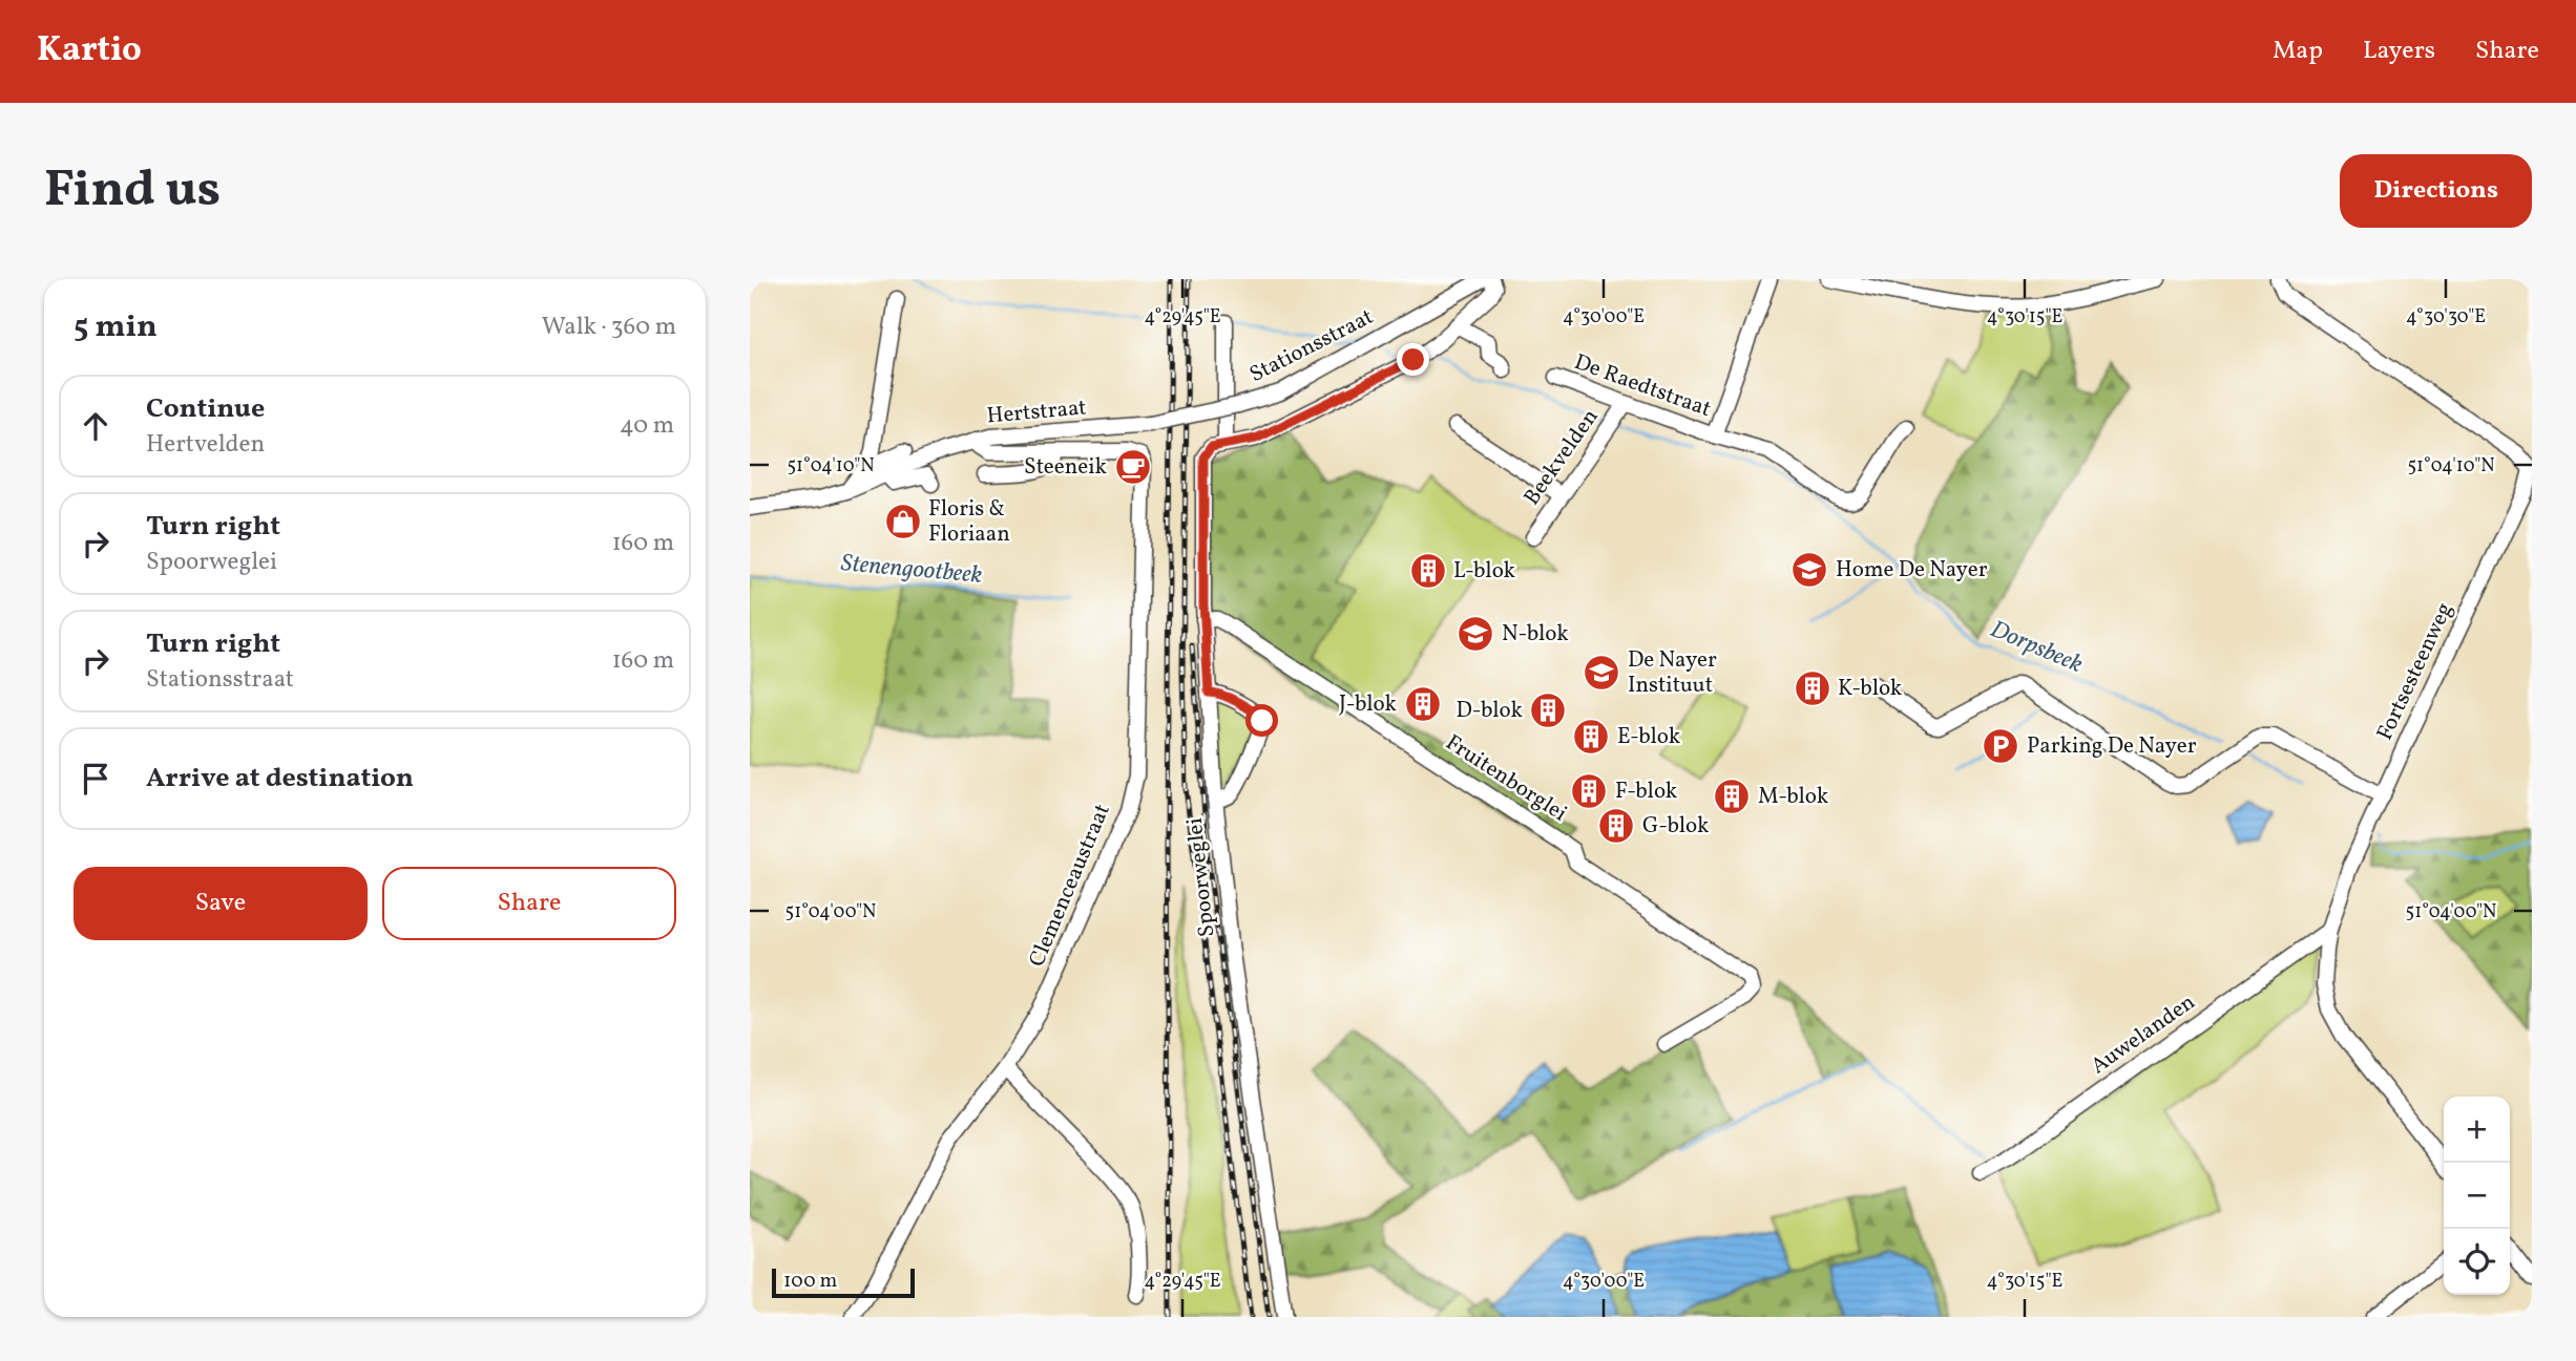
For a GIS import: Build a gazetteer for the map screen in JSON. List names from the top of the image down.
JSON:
{
  "streets": {
    "street": [
      "Stationsstraat",
      "De Raedtstraat",
      "Hertstraat",
      "Beekvelden",
      "Fortsesteenweg",
      "Fruitenborglei",
      "Spoorweglei",
      "Clemenceaustraat",
      "Auwelanden"
    ]
  },
  "crossings": [
    ["Stationsstraat", "Hertstraat"],
    ["De Raedtstraat", "Beekvelden"],
    ["Hertstraat", "Clemenceaustraat"],
    ["Fortsesteenweg", "Auwelanden"],
    ["Fruitenborglei", "Spoorweglei"]
  ],
  "water": ["Stenengootbeek", "Dorpsbeek"],
  "places": {
    "cafe": ["Steeneik"],
    "shop": ["Floris & Floriaan"],
    "school or university": ["Home De Nayer", "N-blok", "De Nayer Instituut"],
    "building": [
      "L-blok",
      "K-blok",
      "J-blok",
      "D-blok",
      "E-blok",
      "F-blok",
      "M-blok",
      "G-blok"
    ],
    "parking": ["Parking De Nayer"]
  },
  "scale_bar": "100 m",
  "page": {
    "header": "Kartio",
    "nav": ["Map", "Layers", "Share"],
    "buttons": [
      "Directions",
      ["Save", "Share"]
    ],
    "title": "Find us",
    "heading": ["5 min", "Walk · 360 m"],
    "list": [
      ["Continue", "Hertvelden", "40 m"],
      ["Turn right", "Spoorweglei", "160 m"],
      ["Turn right", "Stationsstraat", "160 m"],
      "Arrive at destination"
    ],
    "map_buttons": ["+", "−"],
    "scale": "100 m"
  },
  "coordinates": [
    "4°29'45\"E",
    "4°30'00\"E",
    "4°30'15\"E",
    "4°30'30\"E",
    "51°04'10\"N",
    "51°04'00\"N"
  ]
}
